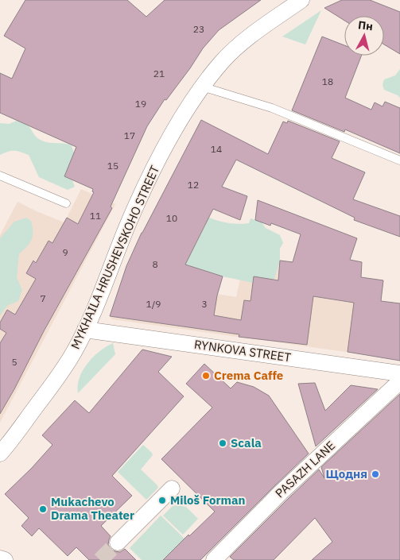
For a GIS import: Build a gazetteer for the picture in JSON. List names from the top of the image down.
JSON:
{
  "streets": {
    "street": ["MYKHAILA HRUSHEVSKOHO STREET", "RYNKOVA STREET", "PASAZH LANE"]
  },
  "crossings": [
    ["MYKHAILA HRUSHEVSKOHO STREET", "RYNKOVA STREET"]
  ],
  "places": [
    "Crema Caffe",
    "Scala",
    "Щодня",
    "Miloš Forman",
    "Mukachevo Drama Theater"
  ],
  "house_numbers": [
    "23",
    "21",
    "18",
    "19",
    "17",
    "14",
    "15",
    "12",
    "11",
    "10",
    "9",
    "8",
    "7",
    "1/9",
    "3",
    "5"
  ],
  "north": "top"
}
